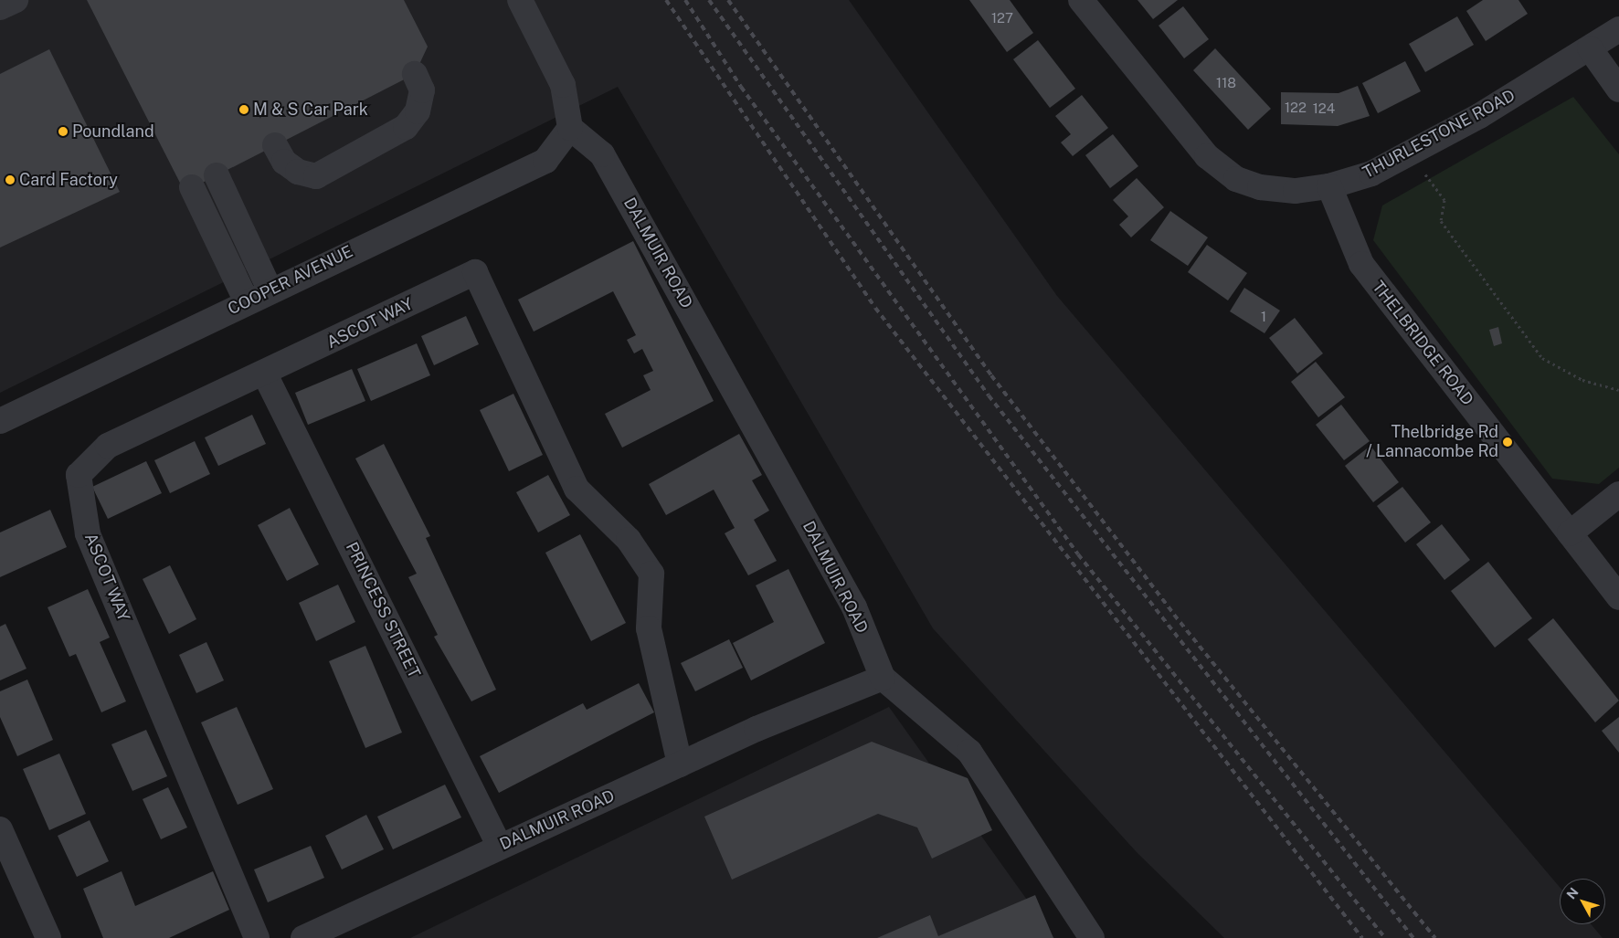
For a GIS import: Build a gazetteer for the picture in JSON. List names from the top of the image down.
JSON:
{
  "streets": {
    "street": [
      "THURLESTONE ROAD",
      "DALMUIR ROAD",
      "COOPER AVENUE",
      "ASCOT WAY",
      "THELBRIDGE ROAD",
      "PRINCESS STREET"
    ]
  },
  "crossings": [
    ["THURLESTONE ROAD", "THELBRIDGE ROAD"],
    ["DALMUIR ROAD", "COOPER AVENUE"],
    ["DALMUIR ROAD", "ASCOT WAY"],
    ["DALMUIR ROAD", "PRINCESS STREET"],
    ["ASCOT WAY", "PRINCESS STREET"]
  ],
  "places": [
    "M & S Car Park",
    "Poundland",
    "Card Factory",
    "Thelbridge Rd / Lannacombe Rd"
  ],
  "house_numbers": [
    "127",
    "118",
    "122",
    "124",
    "1"
  ],
  "north": "top left"
}
